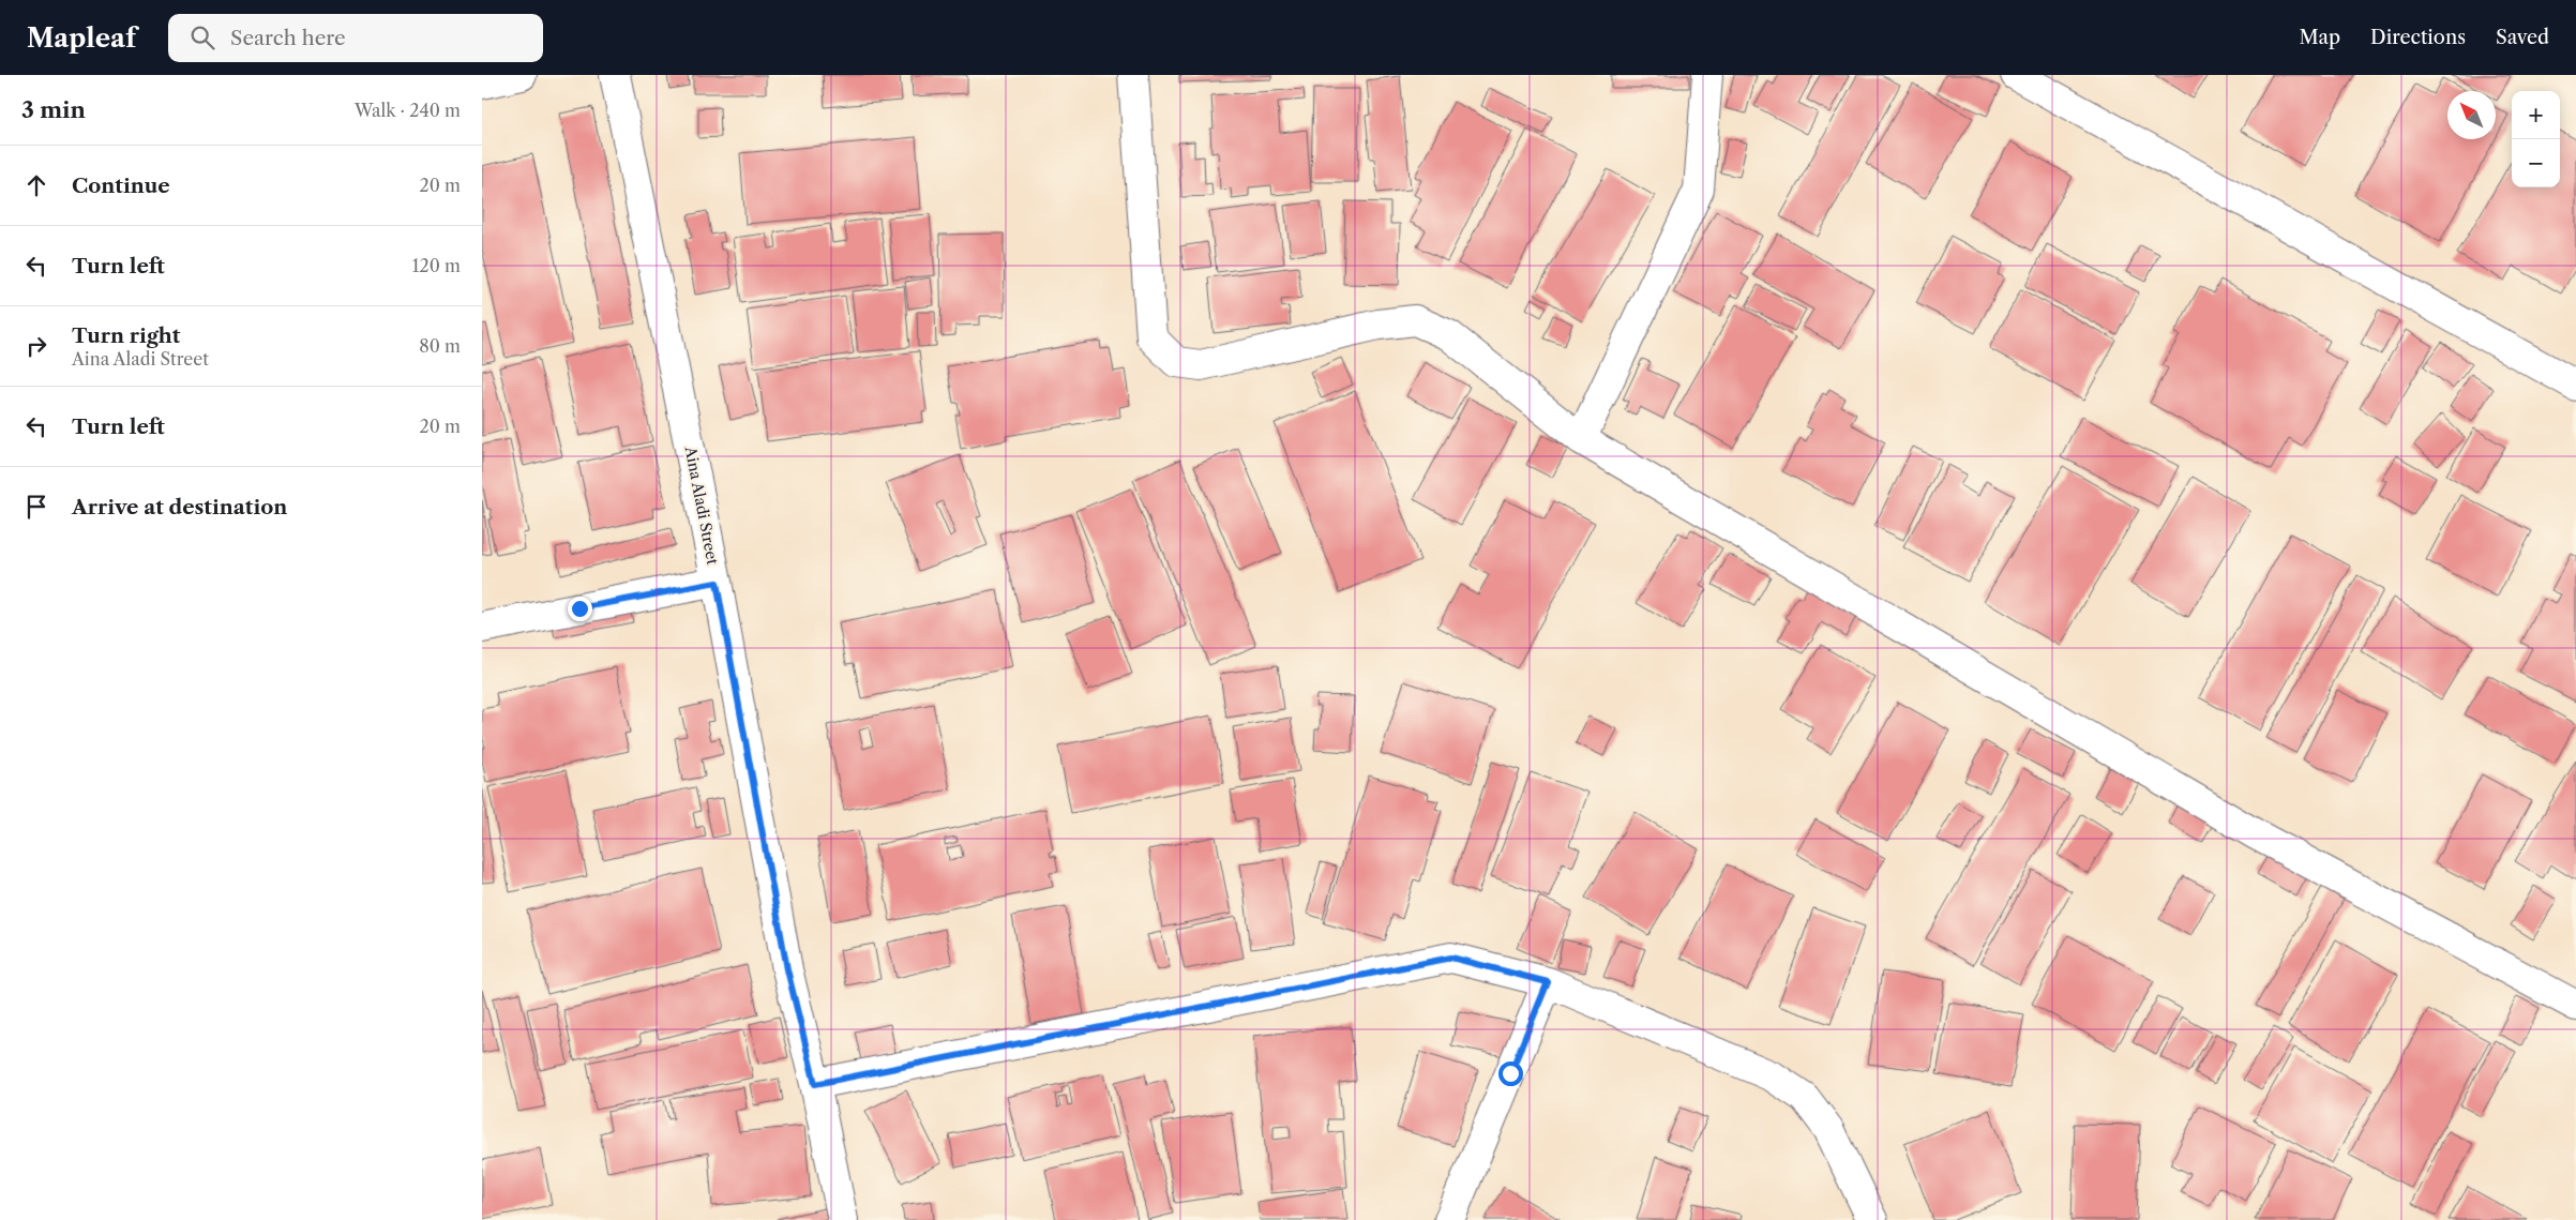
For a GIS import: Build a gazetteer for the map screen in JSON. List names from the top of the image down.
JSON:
{
  "streets": {
    "street": ["Aina Aladi Street"]
  },
  "north": "top left",
  "page": {
    "header": "Mapleaf",
    "search": "Search here",
    "nav": ["Map", "Directions", "Saved"],
    "heading": ["3 min", "Walk · 240 m"],
    "map_buttons": ["+", "−"],
    "list": [
      ["Continue", "20 m"],
      ["Turn left", "120 m"],
      ["Turn right", "Aina Aladi Street", "80 m"],
      ["Turn left", "20 m"],
      "Arrive at destination"
    ]
  }
}
